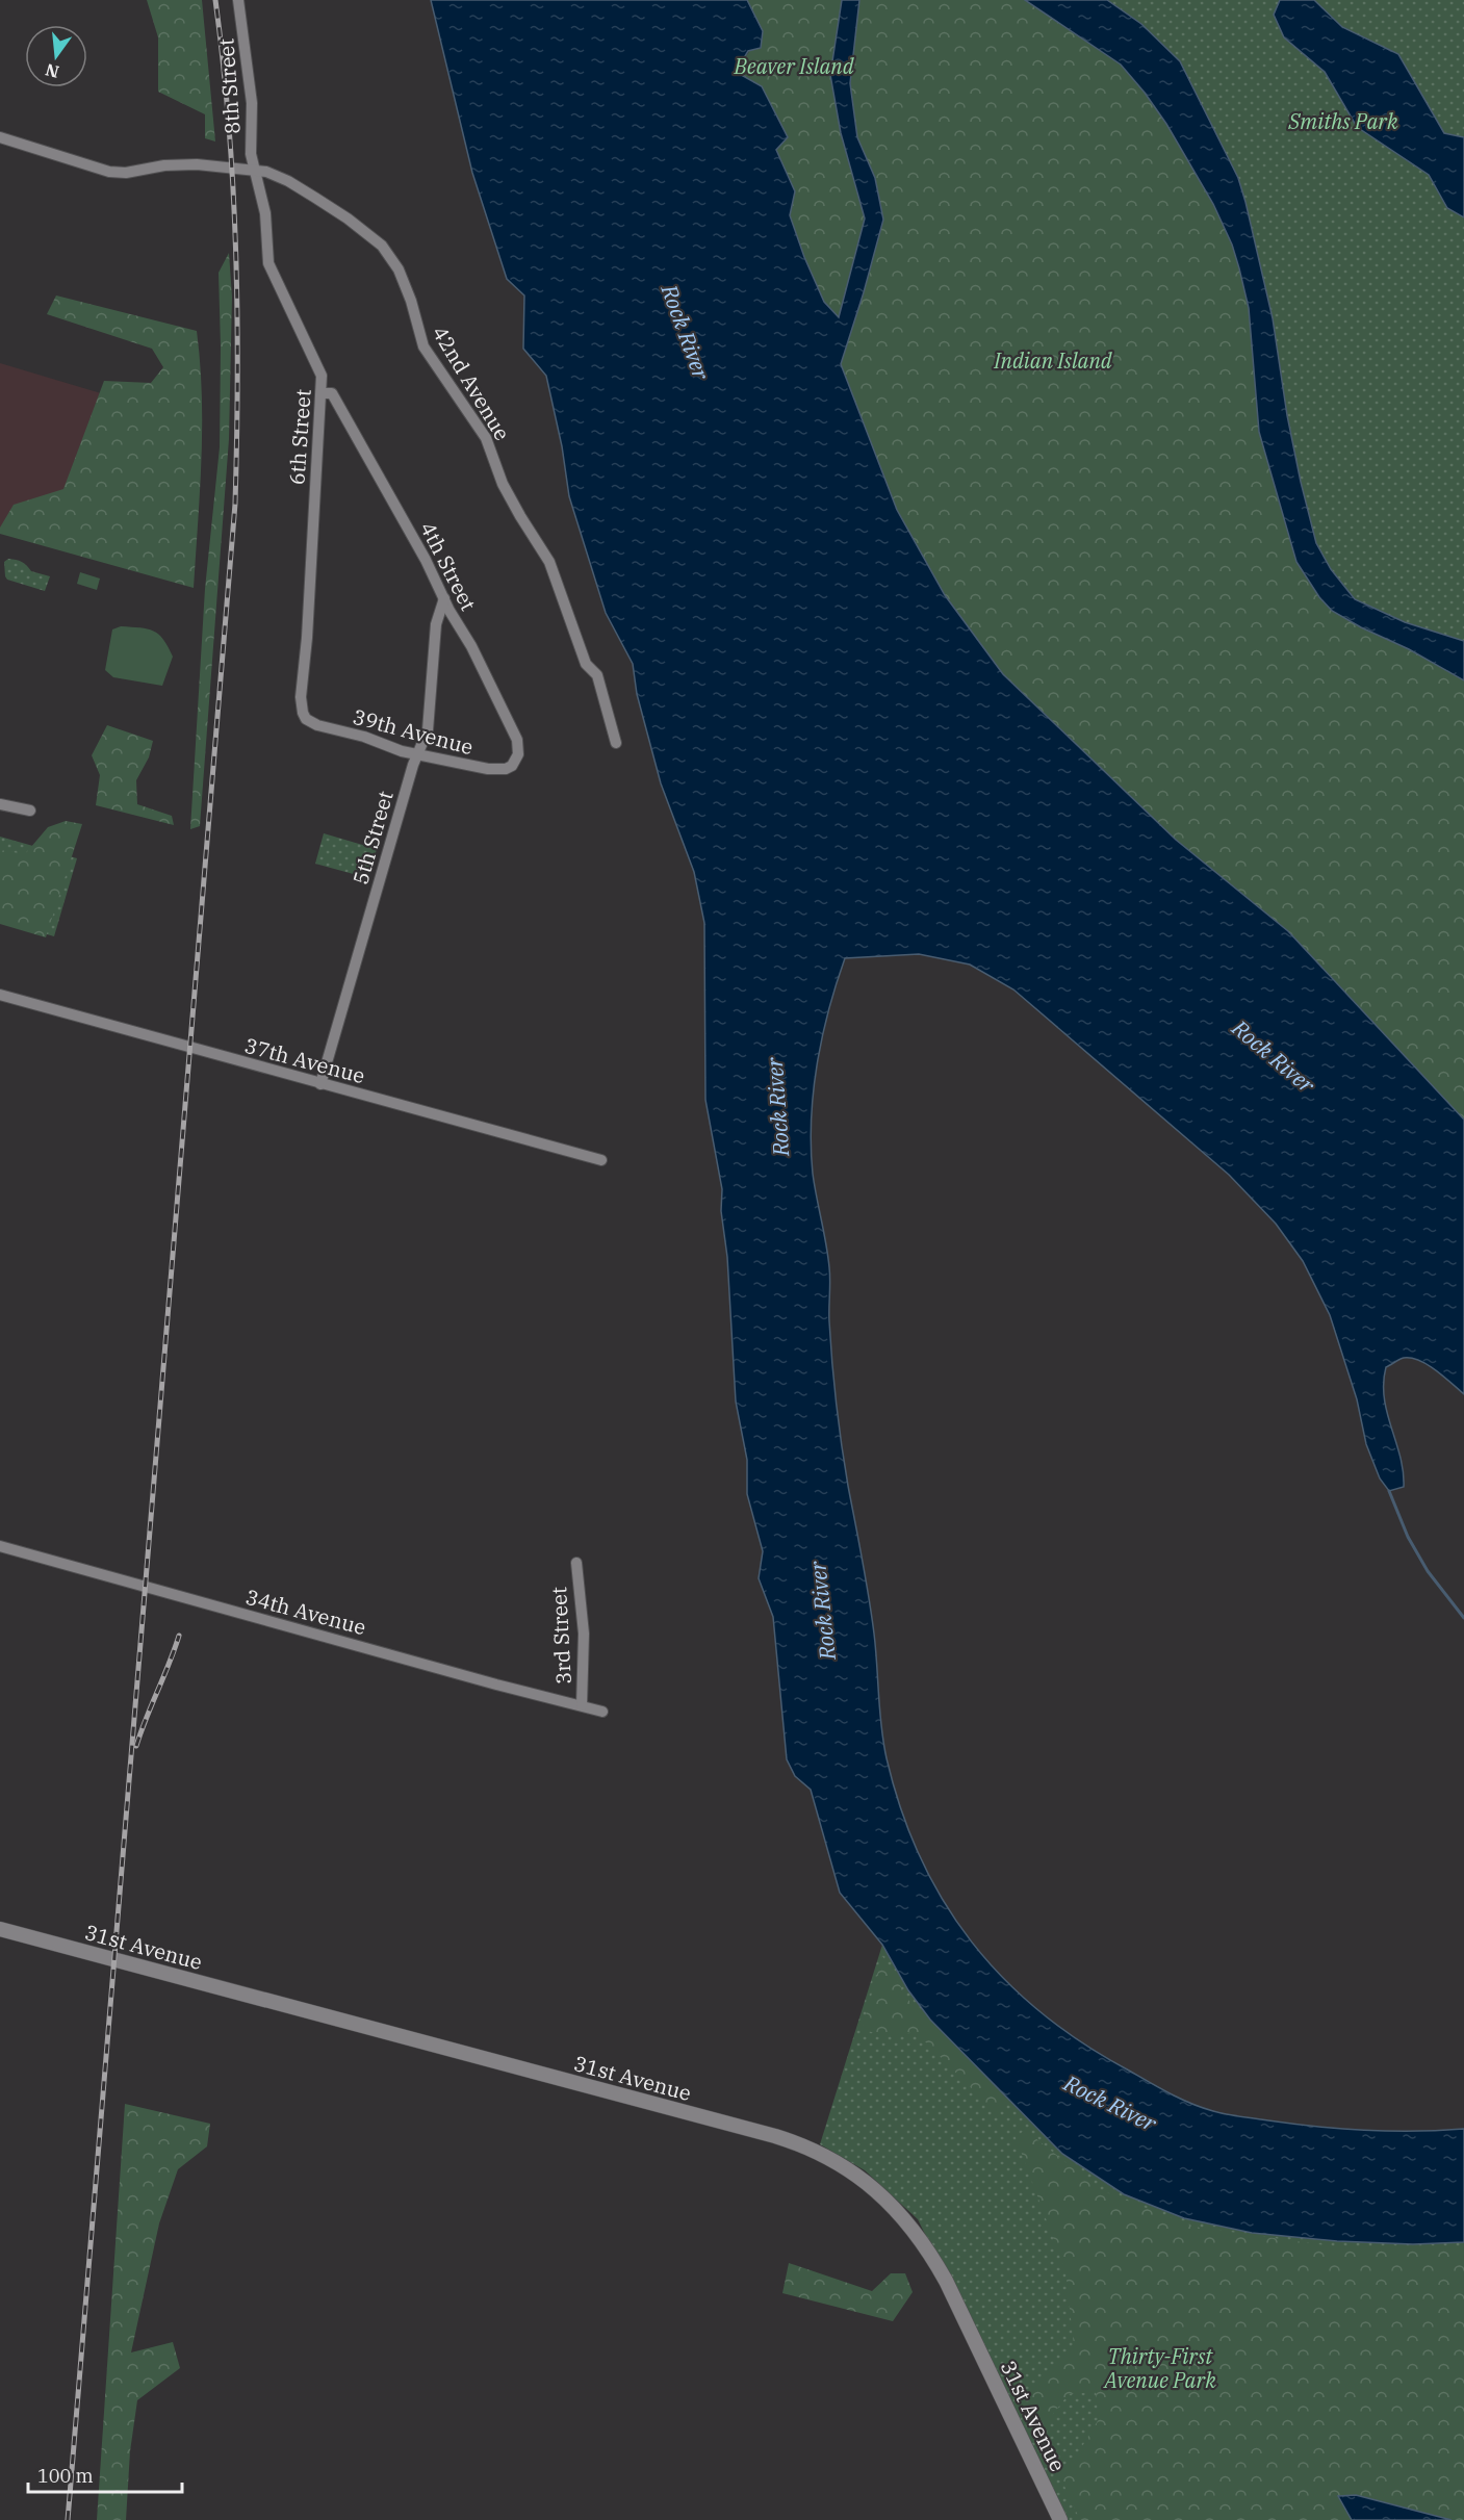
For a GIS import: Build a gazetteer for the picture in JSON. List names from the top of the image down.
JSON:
{
  "streets": {
    "street": [
      "8th Street",
      "42nd Avenue",
      "6th Street",
      "4th Street",
      "39th Avenue",
      "5th Street",
      "37th Avenue",
      "34th Avenue",
      "3rd Street",
      "31st Avenue"
    ]
  },
  "crossings": [
    ["8th Street", "42nd Avenue"],
    ["8th Street", "6th Street"],
    ["42nd Avenue", "6th Street"],
    ["6th Street", "4th Street"],
    ["6th Street", "39th Avenue"],
    ["4th Street", "39th Avenue"],
    ["4th Street", "5th Street"],
    ["39th Avenue", "5th Street"],
    ["5th Street", "37th Avenue"],
    ["34th Avenue", "3rd Street"]
  ],
  "water": ["Rock River"],
  "parks": [
    "Beaver Island",
    "Smiths Park",
    "Indian Island",
    "Thirty-First Avenue Park"
  ],
  "scale_bar": "100 m",
  "north": "bottom"
}
